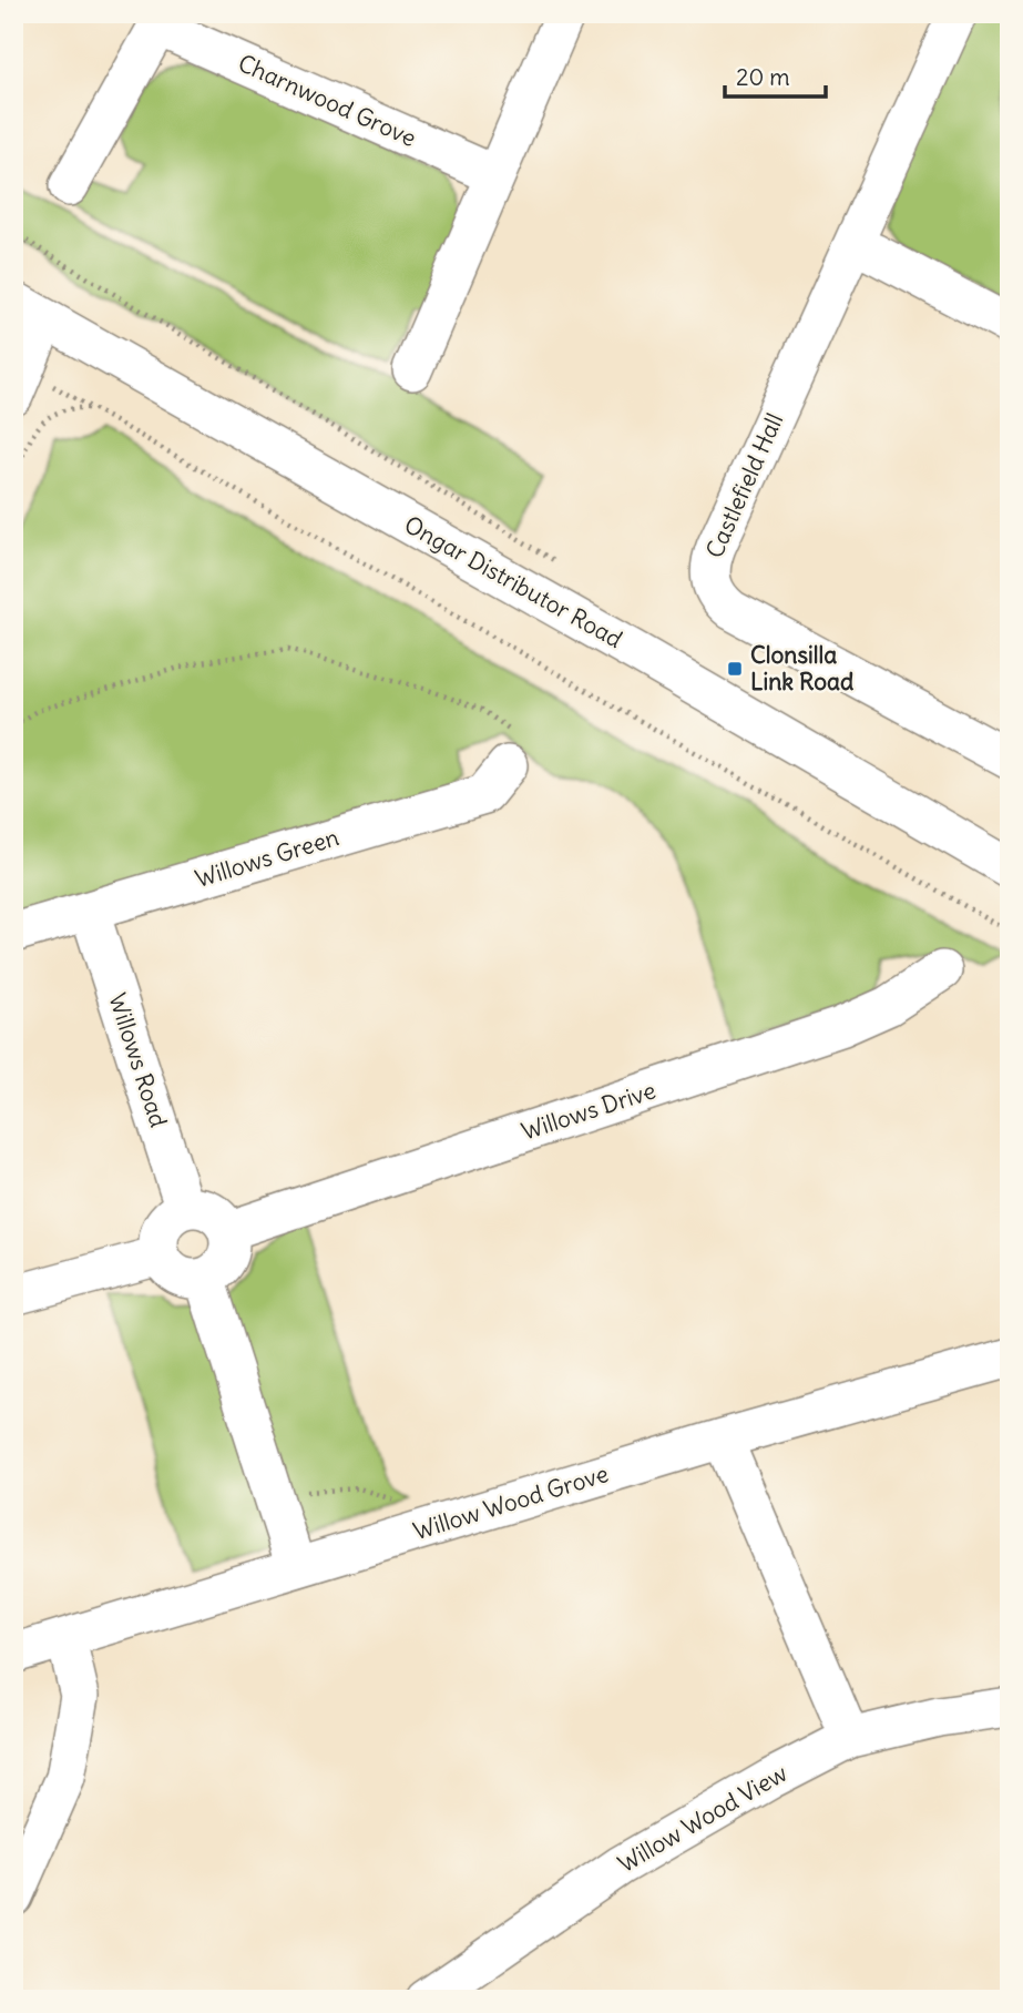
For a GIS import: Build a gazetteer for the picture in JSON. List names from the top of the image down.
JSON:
{
  "streets": {
    "street": [
      "Charnwood Grove",
      "Castlefield Hall",
      "Ongar Distributor Road",
      "Willows Green",
      "Willows Road",
      "Willows Drive",
      "Willow Wood Grove",
      "Willow Wood View"
    ]
  },
  "crossings": [
    ["Willows Green", "Willows Road"],
    ["Willows Road", "Willows Drive"]
  ],
  "places": {
    "transit": ["Clonsilla Link Road"]
  },
  "scale_bar": "20 m"
}
